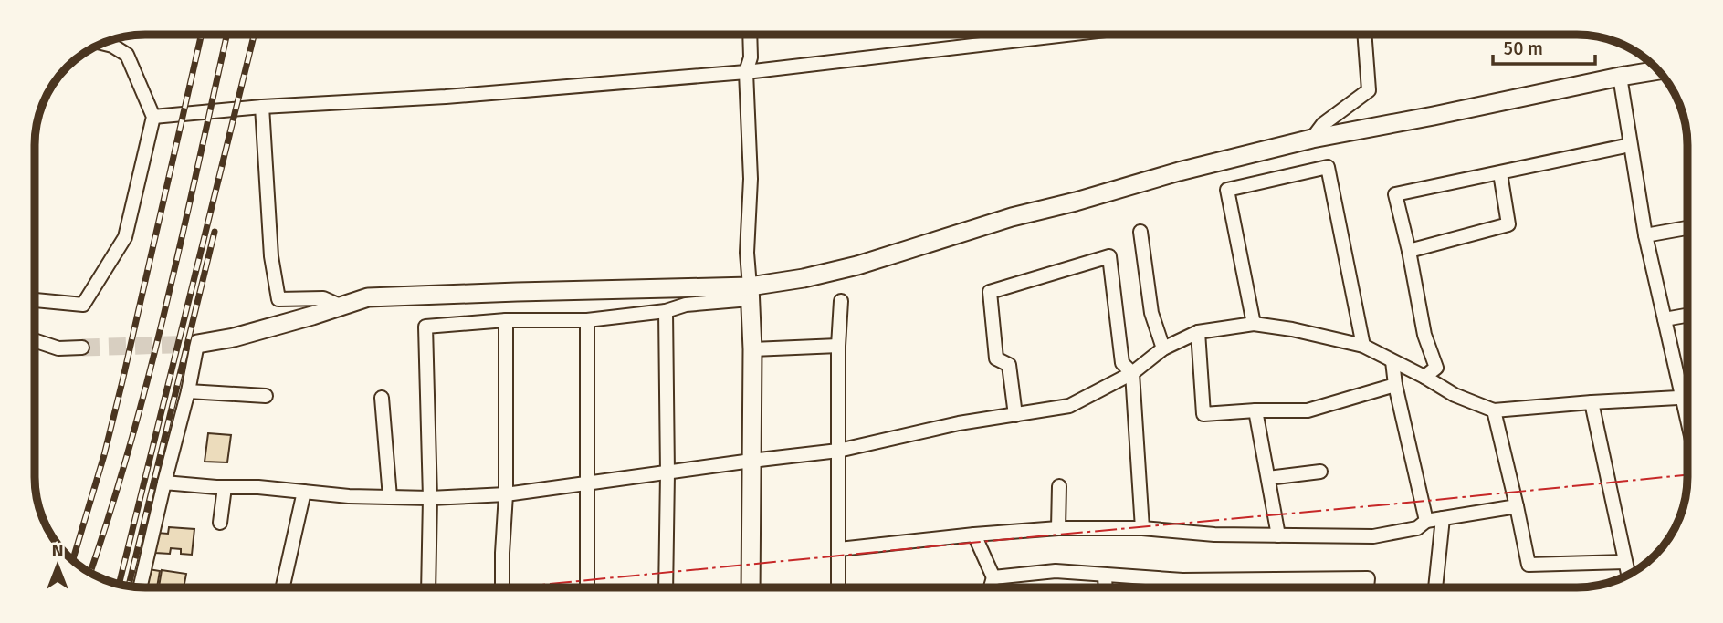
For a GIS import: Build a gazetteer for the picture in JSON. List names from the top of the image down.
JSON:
{
  "scale_bar": "50 m",
  "north": "top"
}
